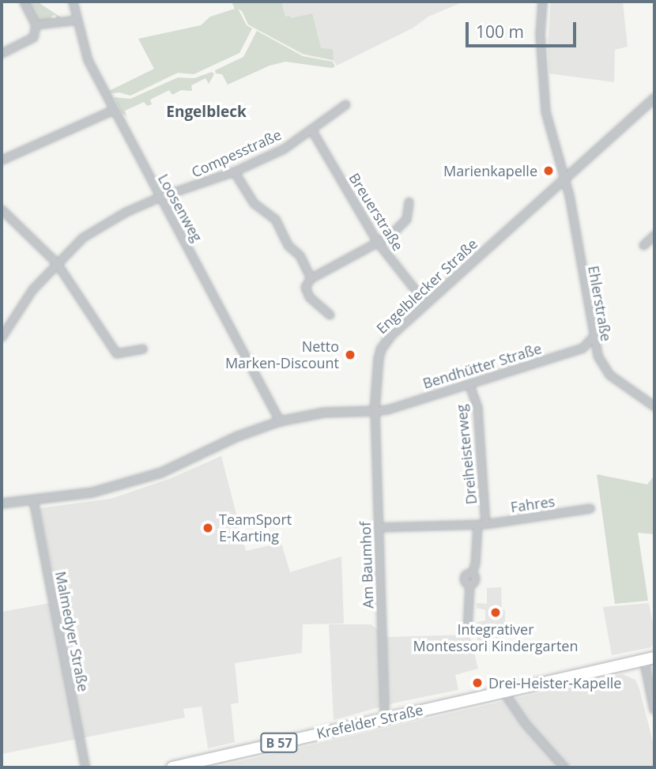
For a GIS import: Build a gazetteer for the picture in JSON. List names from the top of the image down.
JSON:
{
  "streets": {
    "main road": ["Krefelder Straße", "B 57"],
    "street": [
      "Compesstraße",
      "Loosenweg",
      "Breuerstraße",
      "Engelblecker Straße",
      "Ehlerstraße",
      "Bendhütter Straße",
      "Dreiheisterweg",
      "Fahres",
      "Am Baumhof",
      "Malmedyer Straße"
    ]
  },
  "crossings": [
    ["Compesstraße", "Loosenweg"],
    ["Compesstraße", "Breuerstraße"],
    ["Breuerstraße", "Engelblecker Straße"],
    ["Engelblecker Straße", "Ehlerstraße"],
    ["Engelblecker Straße", "Bendhütter Straße"],
    ["Engelblecker Straße", "Am Baumhof"],
    ["Ehlerstraße", "Bendhütter Straße"],
    ["Bendhütter Straße", "Dreiheisterweg"],
    ["Bendhütter Straße", "Am Baumhof"],
    ["Dreiheisterweg", "Fahres"],
    ["Fahres", "Am Baumhof"],
    ["Am Baumhof", "Krefelder Straße"]
  ],
  "districts": ["Engelbleck"],
  "places": [
    "Marienkapelle",
    "Netto Marken-Discount",
    "TeamSport E-Karting",
    "Integrativer Montessori Kindergarten",
    "Drei-Heister-Kapelle"
  ],
  "scale_bar": "100 m"
}
